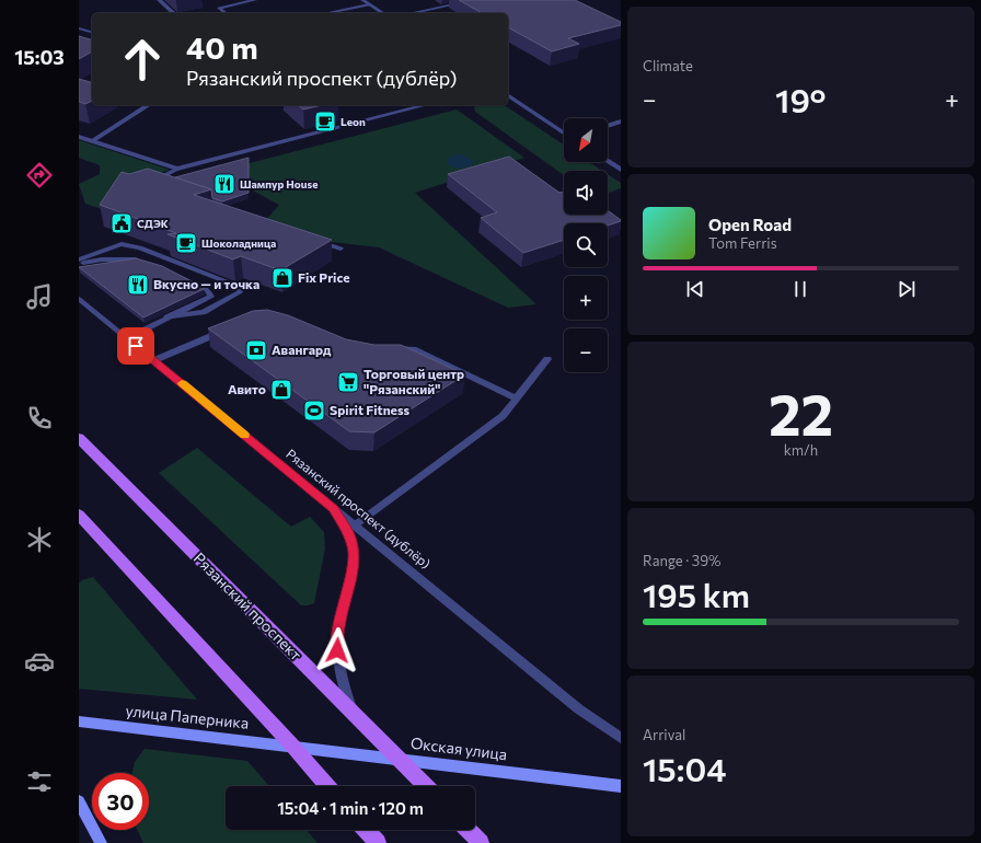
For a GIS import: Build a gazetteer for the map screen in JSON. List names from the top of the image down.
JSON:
{
  "streets": {
    "main road": ["Рязанский проспект", "улица Паперника", "Окская улица"],
    "street": ["Рязанский проспект (дублёр)"]
  },
  "crossings": [
    ["Рязанский проспект", "Окская улица"],
    ["улица Паперника", "Окская улица"]
  ],
  "places": {
    "cafe": ["Leon", "Шоколадница"],
    "restaurant": ["Шампур House", "Вкусно — и точка"],
    "public building": ["СДЭК"],
    "shop": ["Fix Price", "Авито"],
    "bank": ["Авангард"],
    "supermarket": ["Торговый центр \"Рязанский\""],
    "sports": ["Spirit Fitness"]
  },
  "north": "bottom left",
  "page": {
    "tabs": "15:03",
    "tile": [
      "Climate",
      ["22", "km/h"],
      ["Range · 39%", "195 km"],
      ["Arrival", "15:04"]
    ],
    "turn": ["40 m", "Рязанский проспект (дублёр)"],
    "heat": ["−", "19°", "+"],
    "map_buttons": ["+", "−"],
    "song": ["Open Road", "Tom Ferris"],
    "limit": "30",
    "trip": "15:04 · 1 min · 120 m"
  }
}
